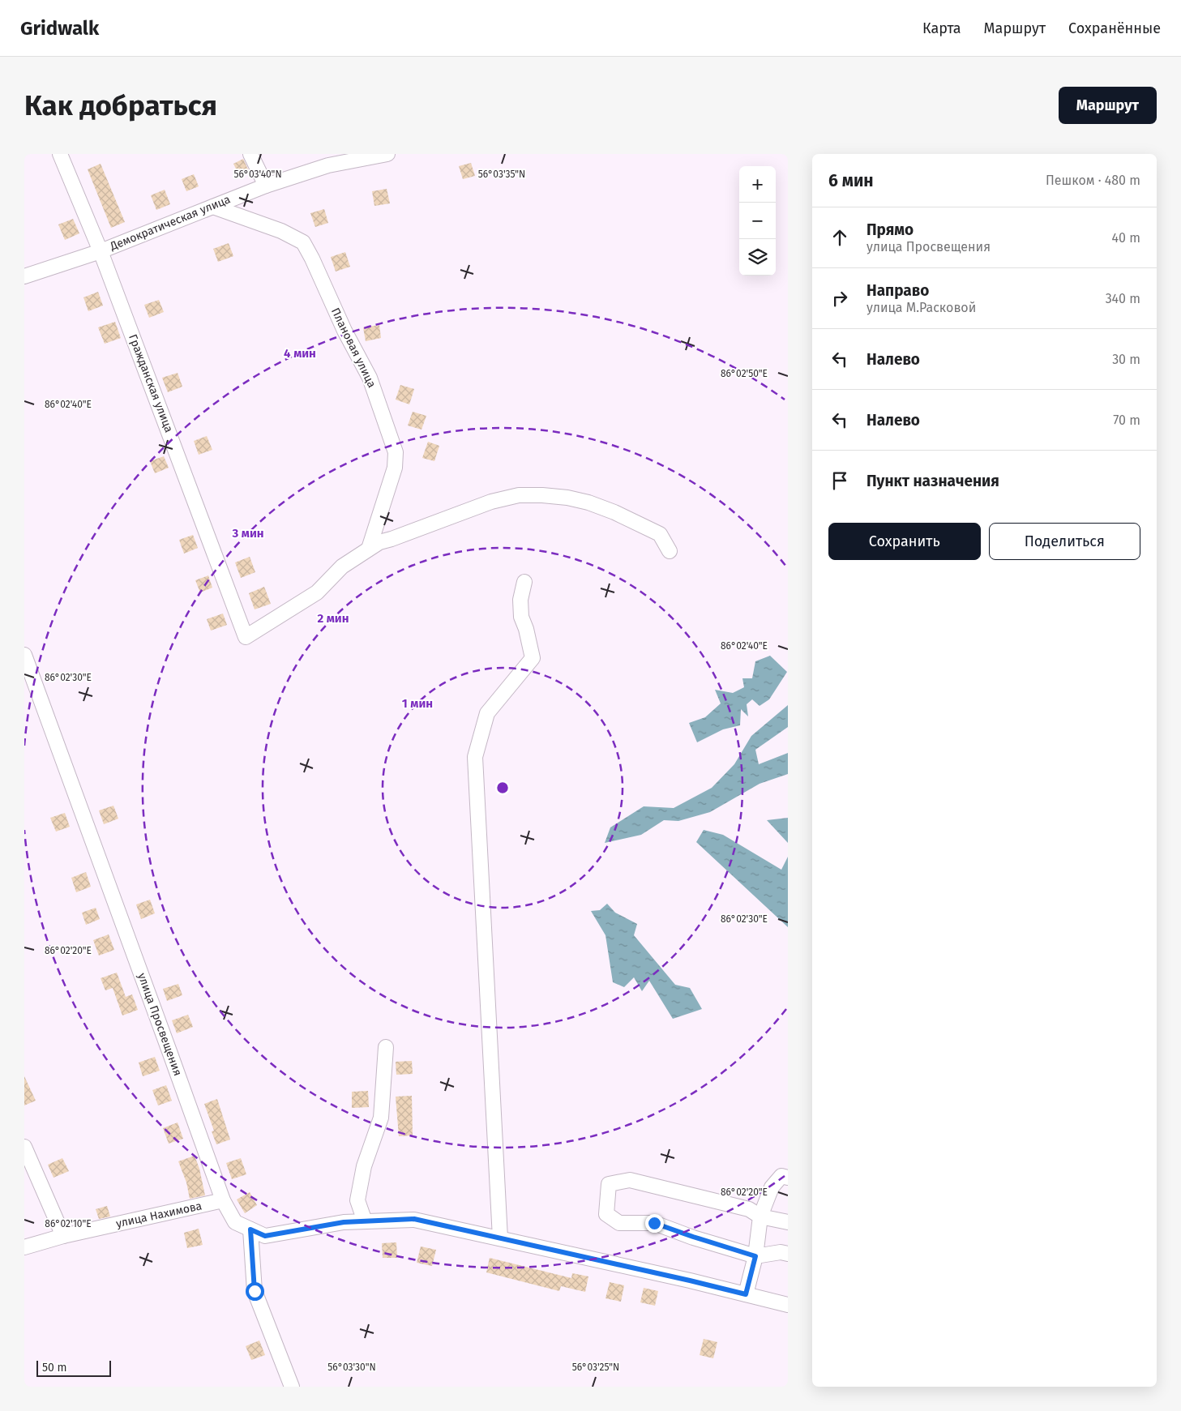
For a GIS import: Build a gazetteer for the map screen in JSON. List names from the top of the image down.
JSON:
{
  "streets": {
    "street": [
      "Демократическая улица",
      "Плановая улица",
      "Гражданская улица",
      "улица Просвещения",
      "улица Нахимова"
    ]
  },
  "crossings": [
    ["Демократическая улица", "Плановая улица"],
    ["Демократическая улица", "Гражданская улица"],
    ["Плановая улица", "Гражданская улица"],
    ["улица Просвещения", "улица Нахимова"]
  ],
  "scale_bar": "50 m",
  "page": {
    "header": "Gridwalk",
    "nav": ["Карта", "Маршрут", "Сохранённые"],
    "buttons": [
      "Маршрут",
      ["Сохранить", "Поделиться"]
    ],
    "title": "Как добраться",
    "heading": ["6 мин", "Пешком · 480 m"],
    "map_buttons": ["+", "−"],
    "list": [
      ["Прямо", "улица Просвещения", "40 m"],
      ["Направо", "улица М.Расковой", "340 m"],
      ["Налево", "30 m"],
      ["Налево", "70 m"],
      "Пункт назначения"
    ],
    "scale": "50 m"
  },
  "coordinates": [
    "56°03'40\"N",
    "56°03'35\"N",
    "86°02'50\"E",
    "86°02'40\"E",
    "86°02'30\"E",
    "86°02'20\"E",
    "86°02'10\"E",
    "56°03'30\"N",
    "56°03'25\"N"
  ],
  "rings": [
    "4 мин",
    "3 мин",
    "2 мин",
    "1 мин"
  ]
}
